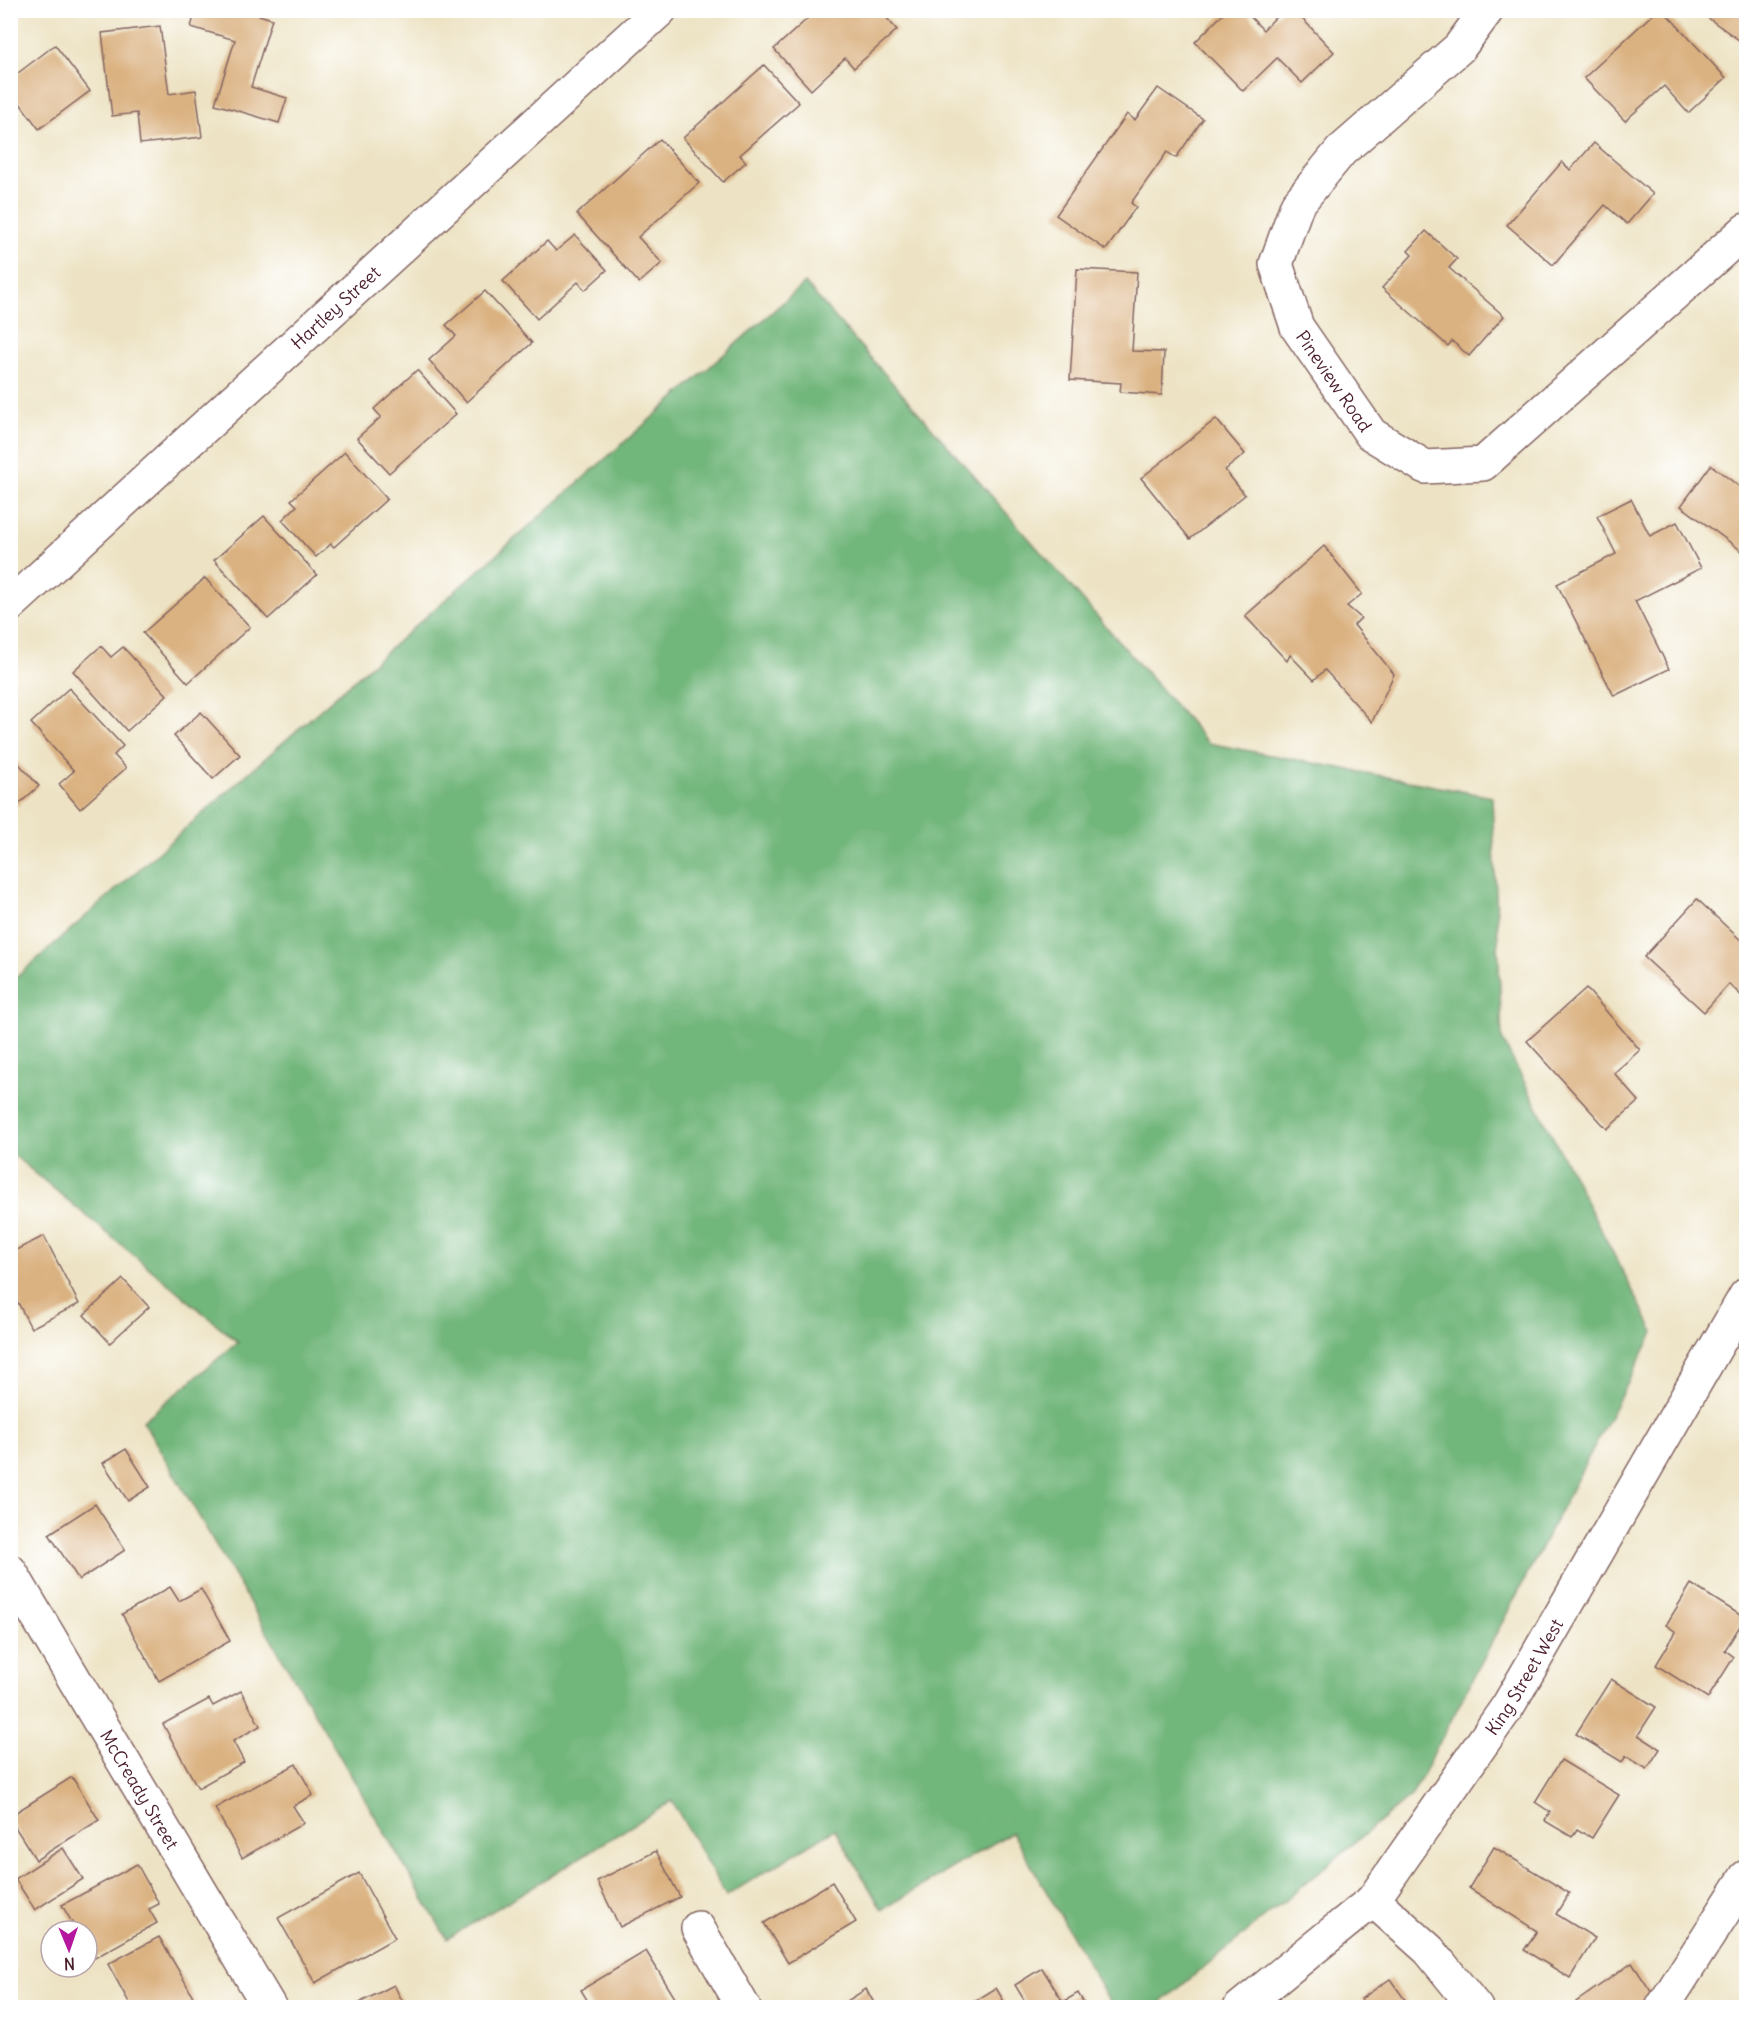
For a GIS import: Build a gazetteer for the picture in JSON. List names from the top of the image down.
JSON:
{
  "streets": {
    "street": [
      "Hartley Street",
      "Pineview Road",
      "King Street West",
      "McCready Street"
    ]
  },
  "north": "bottom"
}
